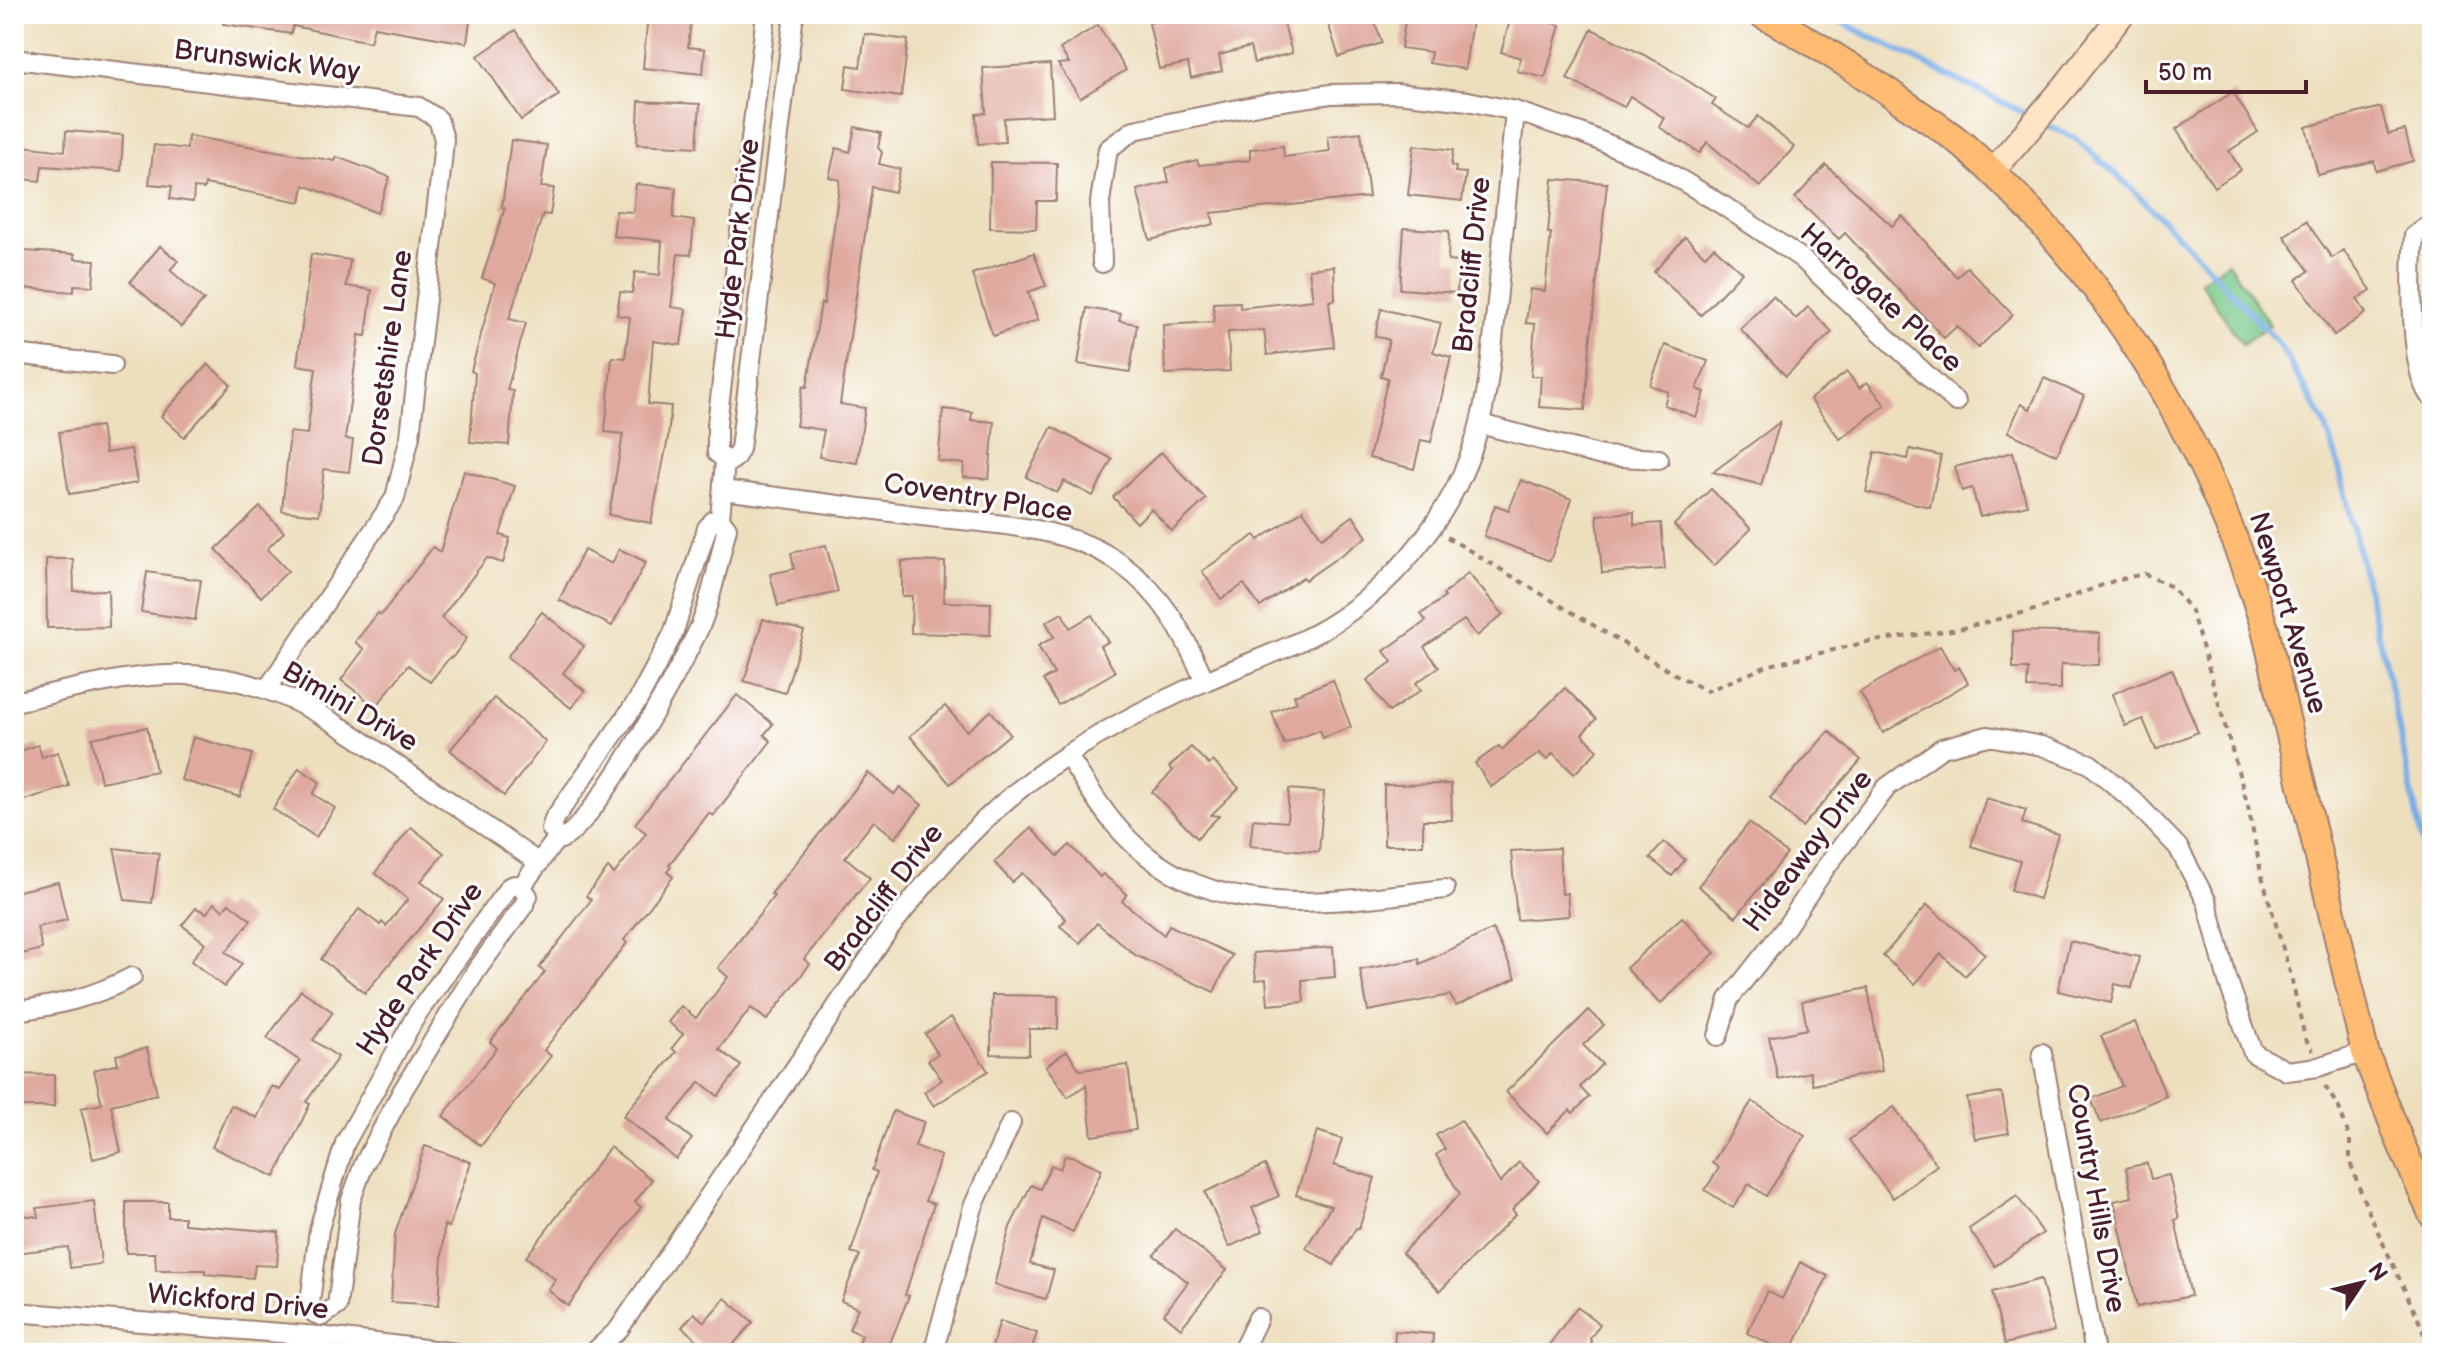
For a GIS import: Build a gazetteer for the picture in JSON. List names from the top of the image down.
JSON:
{
  "streets": {
    "main road": ["Newport Avenue"],
    "street": [
      "Brunswick Way",
      "Hyde Park Drive",
      "Bradcliff Drive",
      "Harrogate Place",
      "Dorsetshire Lane",
      "Coventry Place",
      "Bimini Drive",
      "Hideaway Drive",
      "Country Hills Drive",
      "Wickford Drive"
    ]
  },
  "crossings": [
    ["Brunswick Way", "Dorsetshire Lane"],
    ["Hyde Park Drive", "Coventry Place"],
    ["Hyde Park Drive", "Bimini Drive"],
    ["Hyde Park Drive", "Wickford Drive"],
    ["Bradcliff Drive", "Harrogate Place"],
    ["Bradcliff Drive", "Coventry Place"],
    ["Dorsetshire Lane", "Bimini Drive"],
    ["Newport Avenue", "Hideaway Drive"]
  ],
  "scale_bar": "50 m",
  "north": "top right"
}
